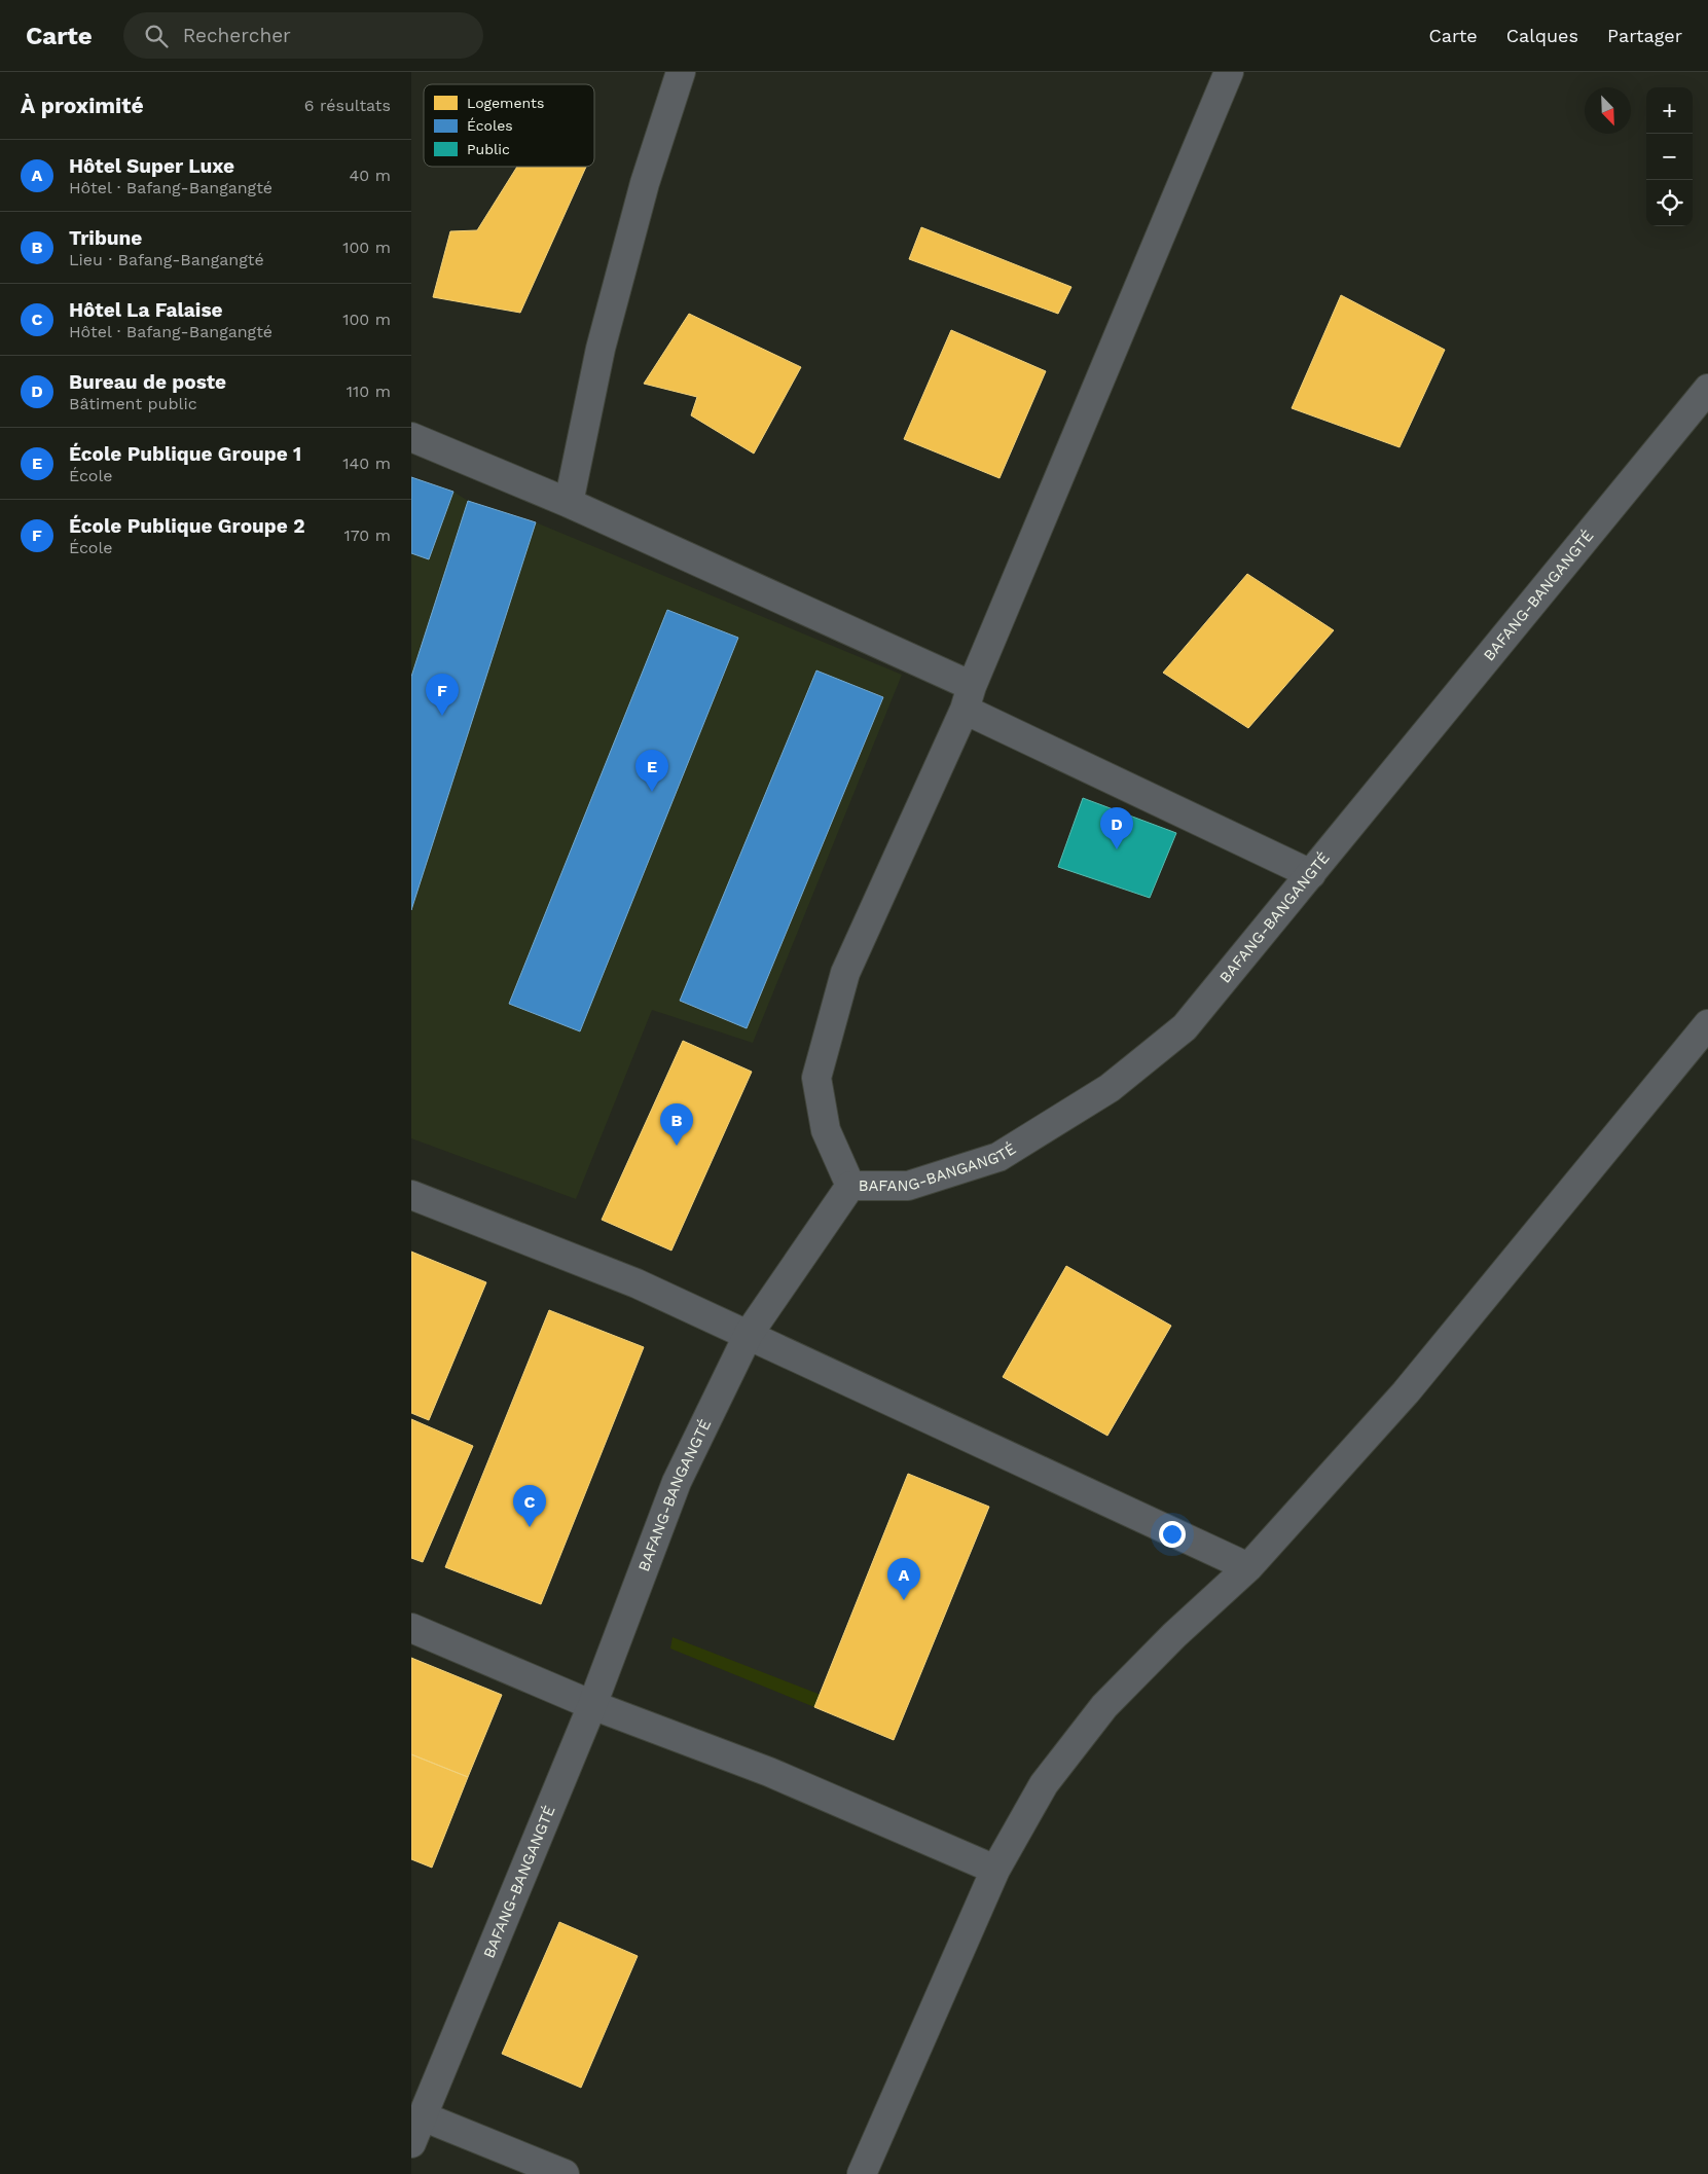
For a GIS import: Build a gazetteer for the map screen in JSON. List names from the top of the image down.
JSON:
{
  "streets": {
    "street": ["BAFANG-BANGANGTÉ"]
  },
  "legend": ["Logements", "Écoles", "Public"],
  "north": "bottom right",
  "page": {
    "header": "Carte",
    "search": "Rechercher",
    "nav": ["Carte", "Calques", "Partager"],
    "heading": ["À proximité", "6 résultats"],
    "map_buttons": ["+", "−"],
    "list": [
      {
        "mark": "A",
        "name": "Hôtel Super Luxe",
        "note": "Hôtel · Bafang-Bangangté",
        "value": "40 m"
      },
      {
        "mark": "B",
        "name": "Tribune",
        "note": "Lieu · Bafang-Bangangté",
        "value": "100 m"
      },
      {
        "mark": "C",
        "name": "Hôtel La Falaise",
        "note": "Hôtel · Bafang-Bangangté",
        "value": "100 m"
      },
      {
        "mark": "D",
        "name": "Bureau de poste",
        "note": "Bâtiment public",
        "value": "110 m"
      },
      {
        "mark": "E",
        "name": "École Publique Groupe 1",
        "note": "École",
        "value": "140 m"
      },
      {
        "mark": "F",
        "name": "École Publique Groupe 2",
        "note": "École",
        "value": "170 m"
      }
    ],
    "pins": [
      "F",
      "E",
      "D",
      "B",
      "C",
      "A"
    ]
  }
}
